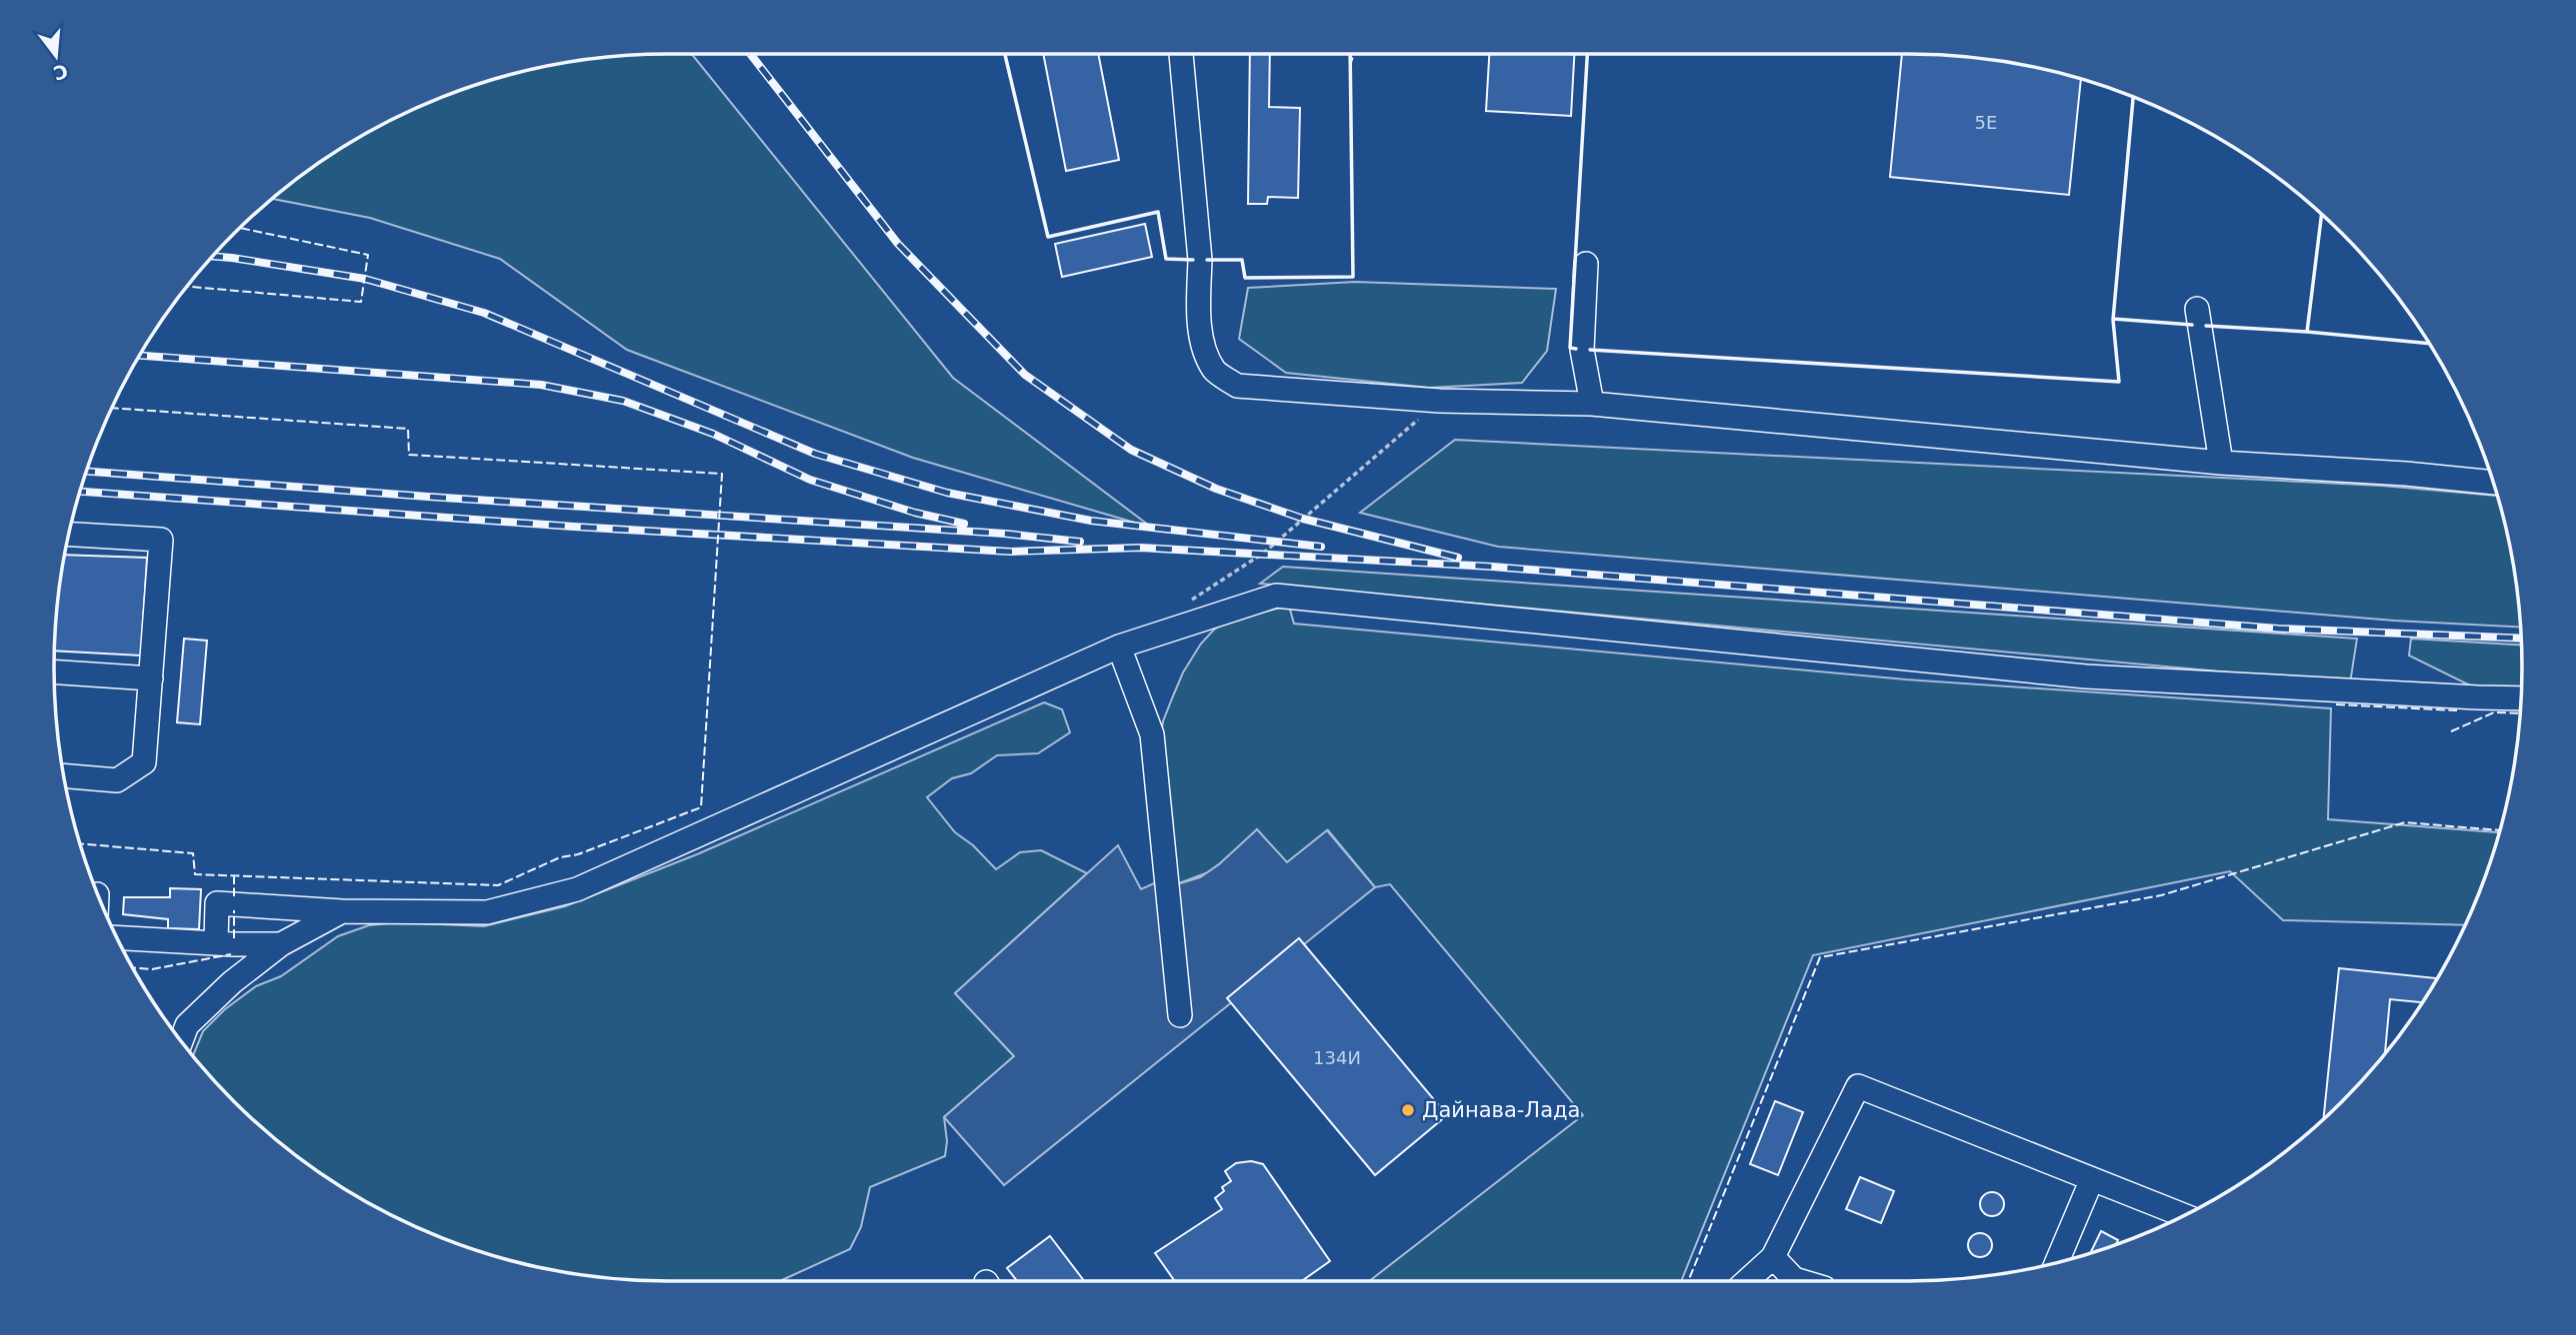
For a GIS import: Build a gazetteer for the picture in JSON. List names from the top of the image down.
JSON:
{
  "places": ["Дайнава-Лада"],
  "house_numbers": ["5Е", "134И"],
  "north": "bottom"
}
